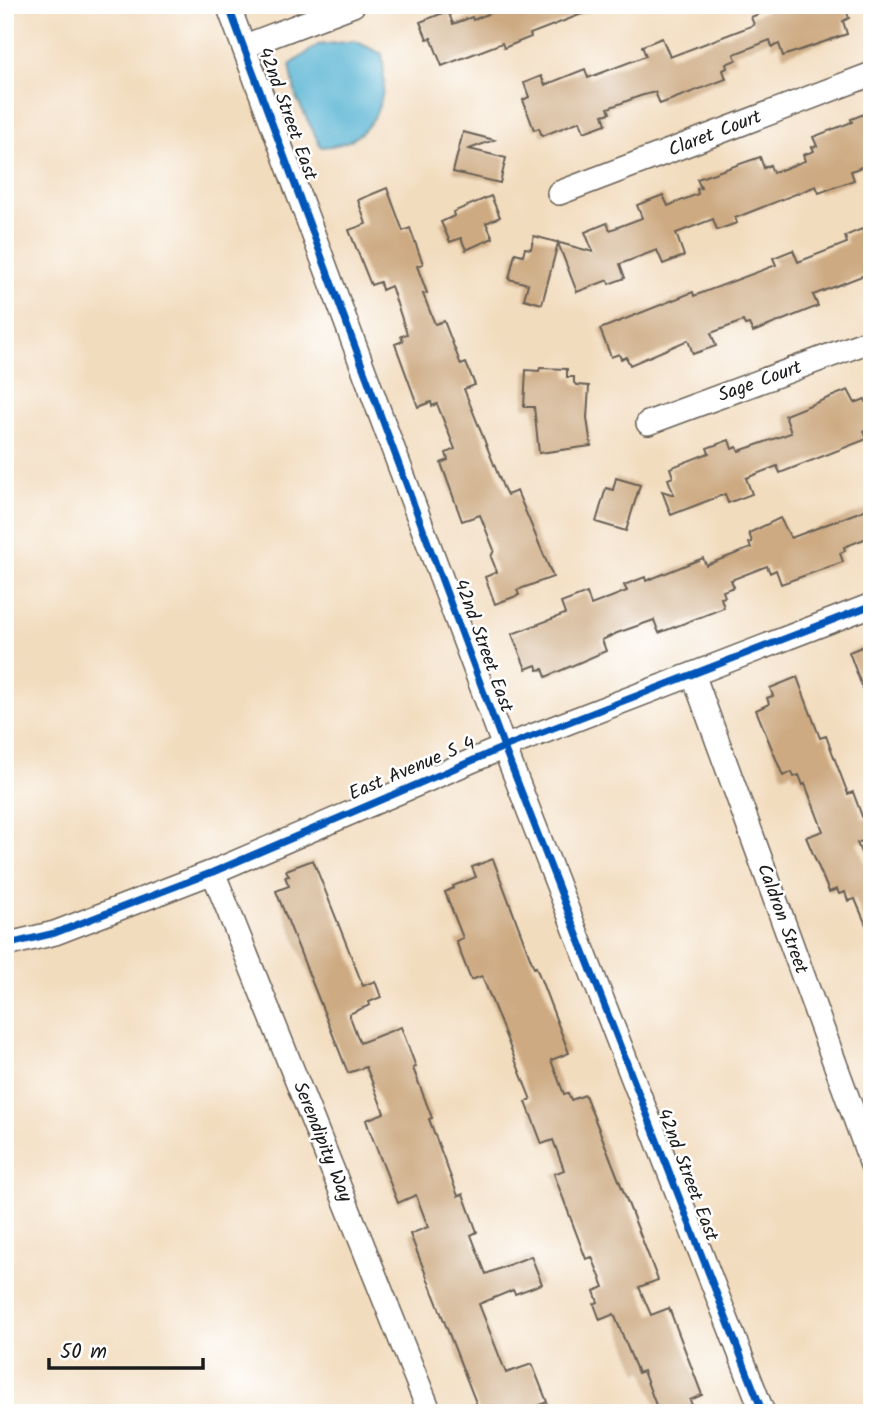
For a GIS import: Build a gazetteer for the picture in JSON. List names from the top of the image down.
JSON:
{
  "streets": {
    "street": [
      "42nd Street East",
      "Claret Court",
      "Sage Court",
      "East Avenue S 4",
      "Caldron Street",
      "Serendipity Way"
    ]
  },
  "crossings": [
    ["42nd Street East", "East Avenue S 4"],
    ["East Avenue S 4", "Caldron Street"],
    ["East Avenue S 4", "Serendipity Way"]
  ],
  "scale_bar": "50 m"
}
